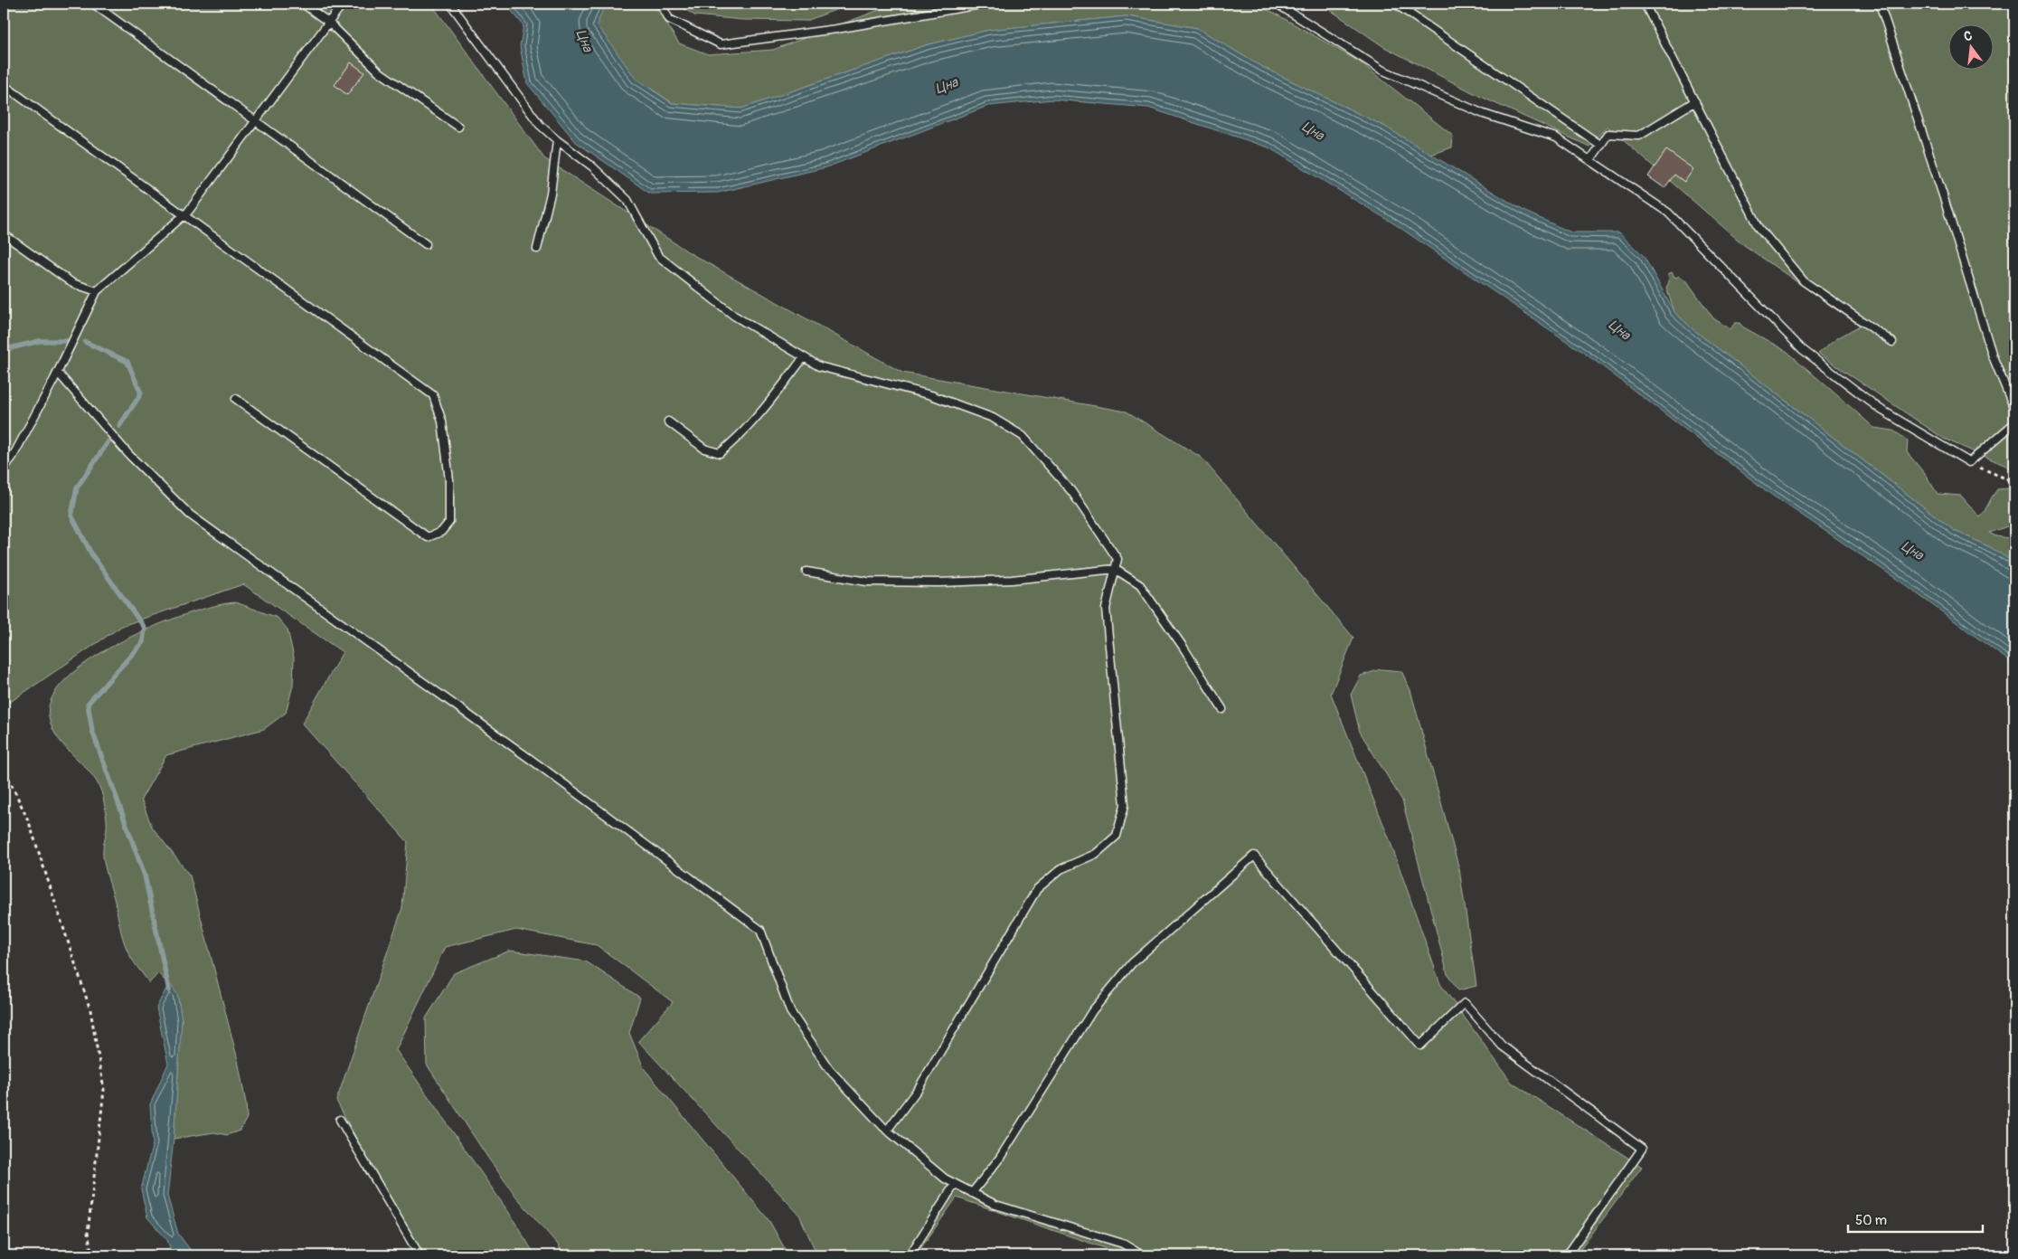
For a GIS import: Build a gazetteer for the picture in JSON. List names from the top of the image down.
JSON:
{
  "water": ["Цна"],
  "scale_bar": "50 m",
  "north": "top"
}
